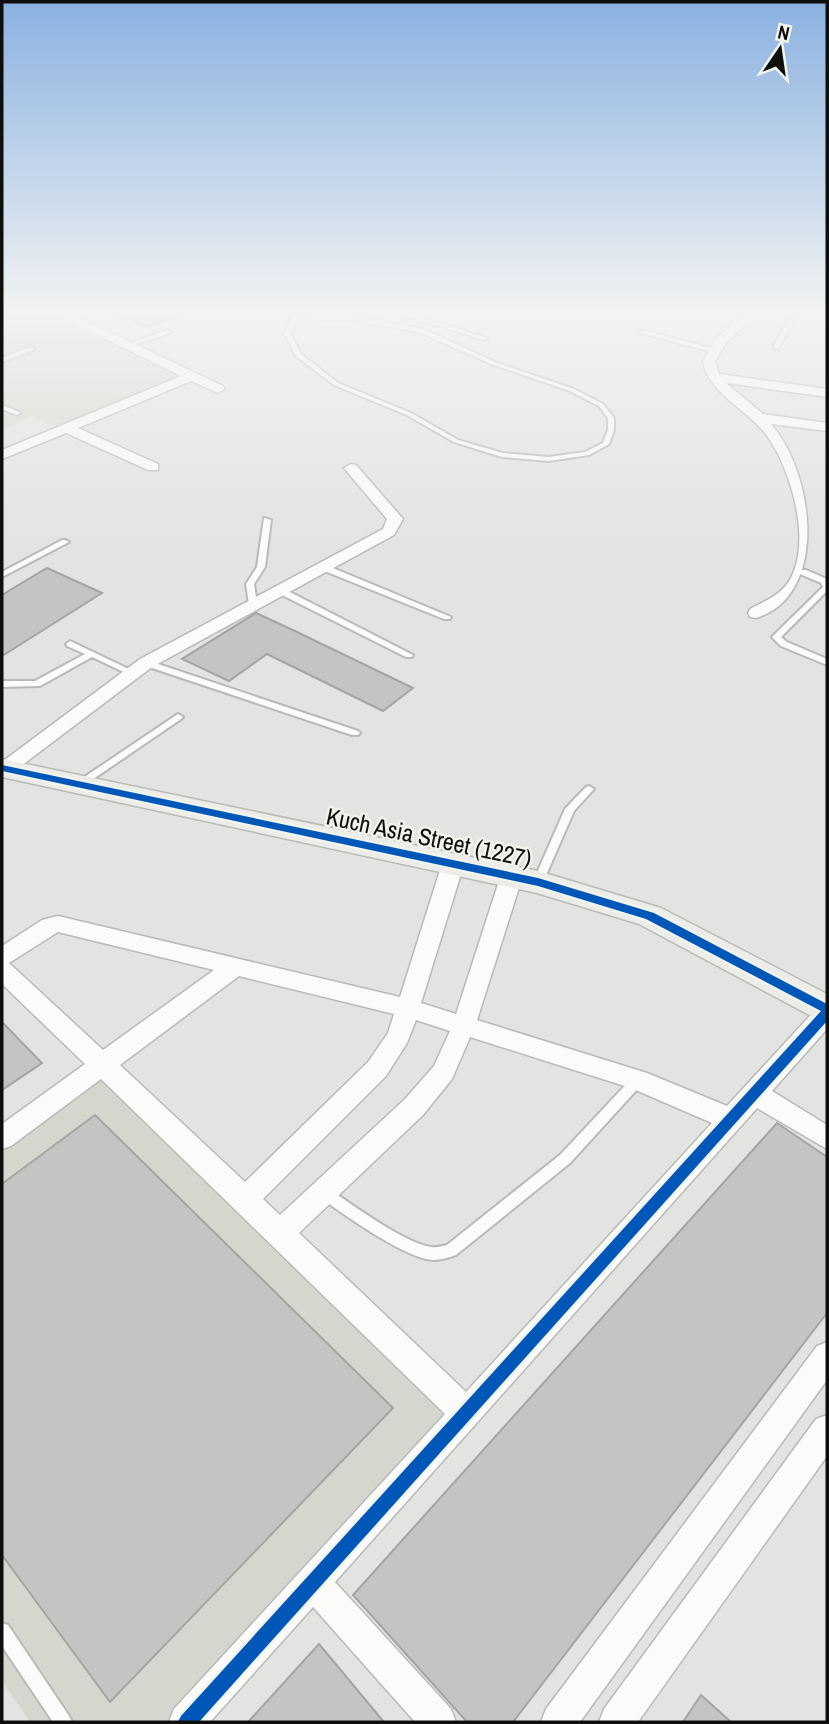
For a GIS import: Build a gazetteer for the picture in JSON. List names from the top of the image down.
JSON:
{
  "streets": {
    "street": ["Kuch Asia Street (1227)"]
  },
  "north": "top"
}
